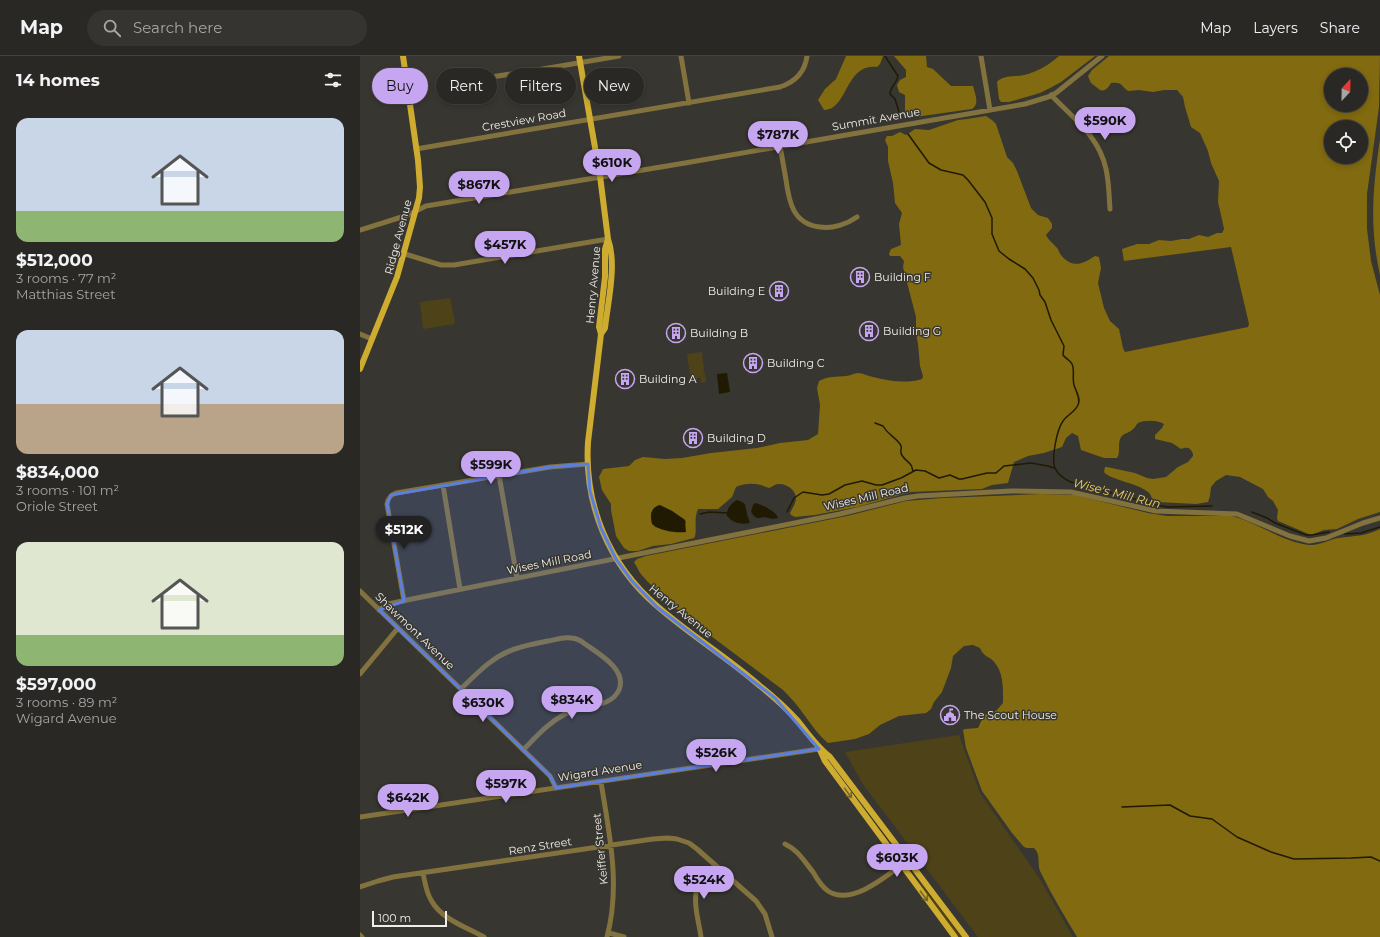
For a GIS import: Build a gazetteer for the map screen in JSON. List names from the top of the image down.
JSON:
{
  "streets": {
    "main road": ["Ridge Avenue", "Henry Avenue"],
    "street": [
      "Summit Avenue",
      "Crestview Road",
      "Wises Mill Road",
      "Shawmont Avenue",
      "Wigard Avenue",
      "Renz Street",
      "Keiffer Street"
    ]
  },
  "crossings": [
    ["Summit Avenue", "Ridge Avenue"],
    ["Summit Avenue", "Henry Avenue"],
    ["Crestview Road", "Ridge Avenue"],
    ["Crestview Road", "Henry Avenue"],
    ["Henry Avenue", "Wises Mill Road"],
    ["Henry Avenue", "Wigard Avenue"],
    ["Wises Mill Road", "Shawmont Avenue"],
    ["Shawmont Avenue", "Wigard Avenue"],
    ["Wigard Avenue", "Keiffer Street"],
    ["Renz Street", "Keiffer Street"]
  ],
  "water": ["Wise's Mill Run"],
  "places": {
    "building": [
      "Building F",
      "Building E",
      "Building G",
      "Building B",
      "Building C",
      "Building A",
      "Building D"
    ],
    "public building": ["The Scout House"]
  },
  "scale_bar": "100 m",
  "north": "top",
  "page": {
    "header": "Map",
    "search": "Search here",
    "nav": ["Map", "Layers", "Share"],
    "heading": "14 homes",
    "chip": [
      "Buy",
      "Rent",
      "Filters",
      "New"
    ],
    "list": [
      {
        "name": "$512,000",
        "note": "3 rooms · 77 m² · Matthias Street"
      },
      {
        "name": "$834,000",
        "note": "3 rooms · 101 m² · Oriole Street"
      },
      {
        "name": "$597,000",
        "note": "3 rooms · 89 m² · Wigard Avenue"
      }
    ],
    "price": [
      "$590K",
      "$787K",
      "$610K",
      "$867K",
      "$457K",
      "$599K",
      "$512K",
      "$834K",
      "$630K",
      "$526K",
      "$597K",
      "$642K",
      "$603K",
      "$524K"
    ],
    "scale": "100 m"
  }
}
